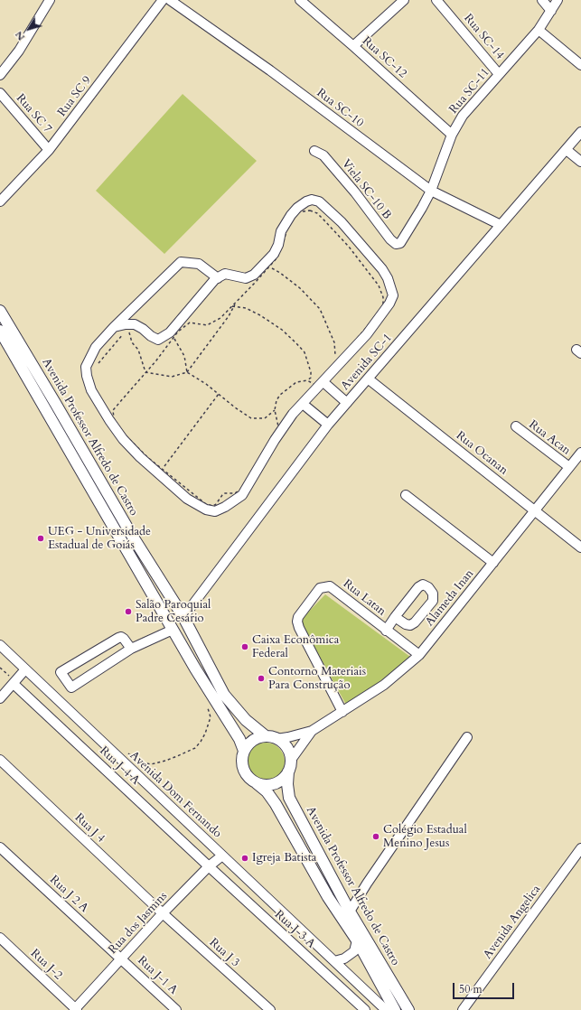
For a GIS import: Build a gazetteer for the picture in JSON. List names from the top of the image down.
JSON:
{
  "streets": {
    "main road": ["Avenida Professor Alfredo de Castro"],
    "street": [
      "Rua SC-14",
      "Rua SC-12",
      "Rua SC-11",
      "Rua SC 9",
      "Rua SC-10",
      "Rua SC 7",
      "Viela SC-10 B",
      "Avenida SC-1",
      "Rua Acan",
      "Rua Ocanan",
      "Rua Latan",
      "Alameda Inan",
      "Rua J-4 A",
      "Avenida Dom Fernando",
      "Rua J 4",
      "Rua J 2 A",
      "Avenida Angelica",
      "Rua dos Jasmins",
      "Rua J-3 A",
      "Rua J 3",
      "Rua J-2",
      "Rua J-1 A"
    ]
  },
  "crossings": [
    ["Rua SC-14", "Rua SC-11"],
    ["Rua SC-12", "Rua SC-11"],
    ["Rua SC-11", "Rua SC-10"],
    ["Rua SC-11", "Viela SC-10 B"],
    ["Rua SC 9", "Rua SC 7"],
    ["Rua SC-10", "Avenida SC-1"],
    ["Avenida SC-1", "Avenida Professor Alfredo de Castro"],
    ["Avenida SC-1", "Rua Ocanan"],
    ["Avenida Professor Alfredo de Castro", "Alameda Inan"],
    ["Rua Acan", "Alameda Inan"],
    ["Rua Ocanan", "Alameda Inan"],
    ["Rua Latan", "Alameda Inan"],
    ["Rua J-4 A", "Rua dos Jasmins"],
    ["Rua J-4 A", "Rua J-3 A"],
    ["Avenida Dom Fernando", "Rua dos Jasmins"],
    ["Rua J 4", "Rua dos Jasmins"],
    ["Rua J 4", "Rua J 3"],
    ["Rua J 2 A", "Rua dos Jasmins"],
    ["Rua J 2 A", "Rua J-1 A"],
    ["Rua dos Jasmins", "Rua J-3 A"],
    ["Rua dos Jasmins", "Rua J 3"],
    ["Rua dos Jasmins", "Rua J-2"],
    ["Rua dos Jasmins", "Rua J-1 A"]
  ],
  "places": [
    "UEG - Universidade Estadual de Goiás",
    "Salão Paroquial Padre Cesário",
    "Caixa Econômica Federal",
    "Contorno Materiais Para Construção",
    "Colégio Estadual Menino Jesus",
    "Igreja Batista"
  ],
  "scale_bar": "50 m",
  "north": "bottom left"
}
